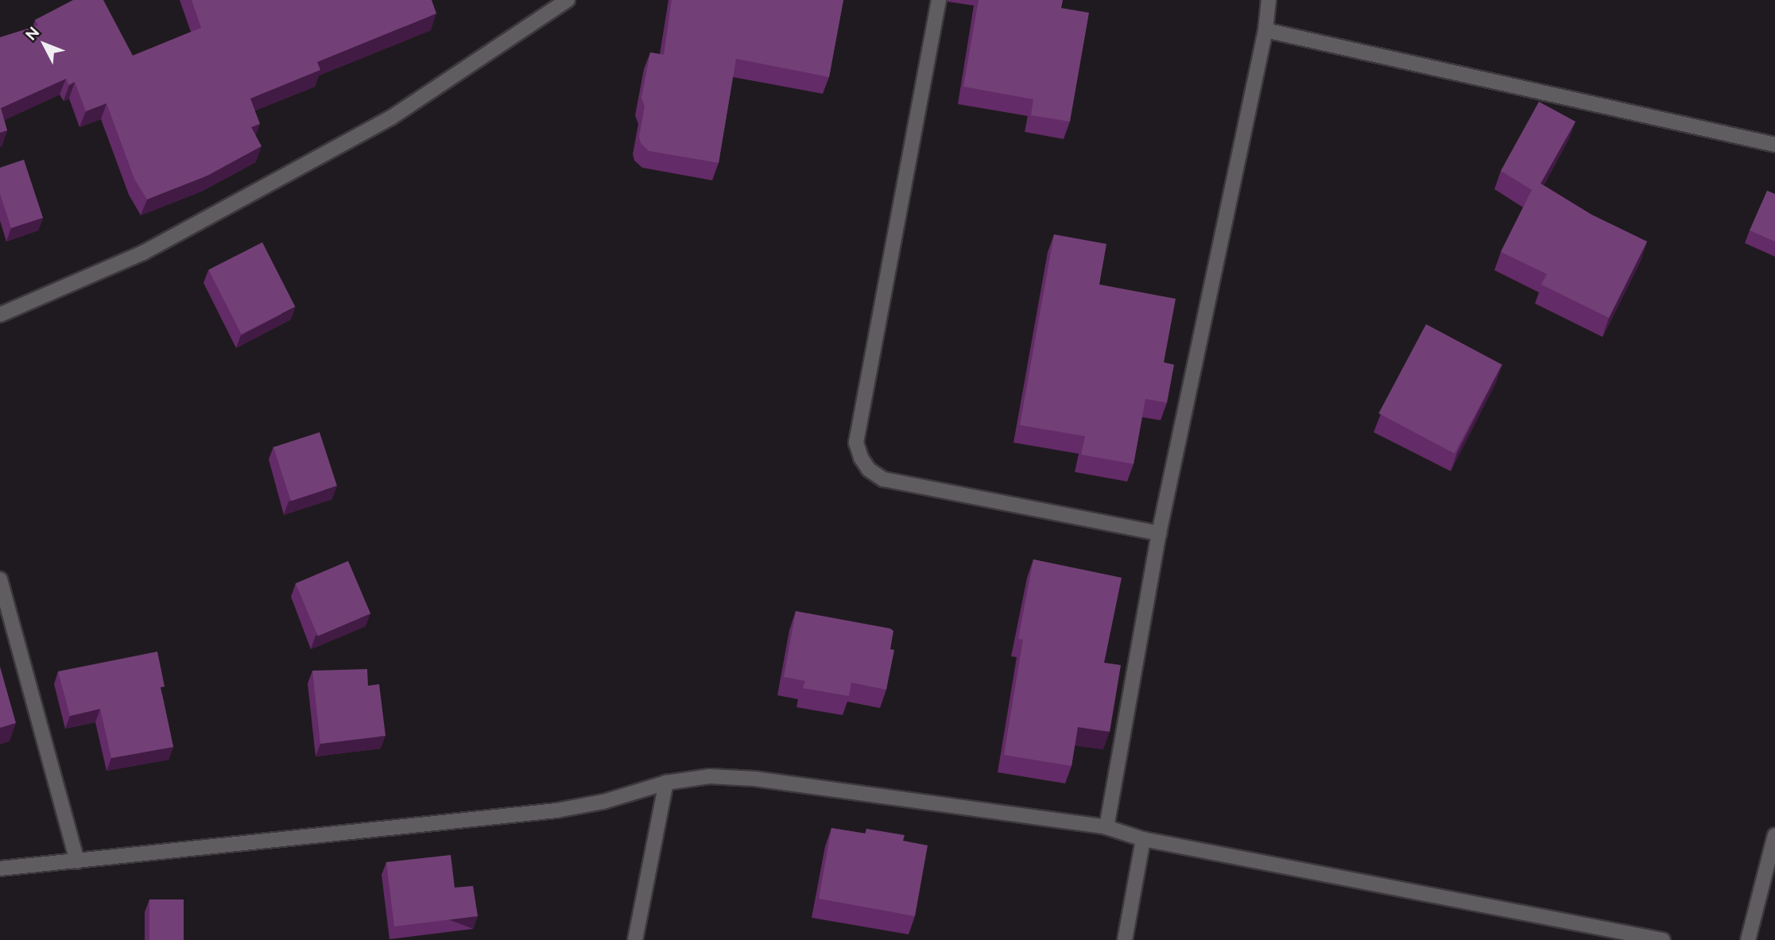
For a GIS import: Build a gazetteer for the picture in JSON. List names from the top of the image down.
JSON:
{
  "north": "top left"
}
